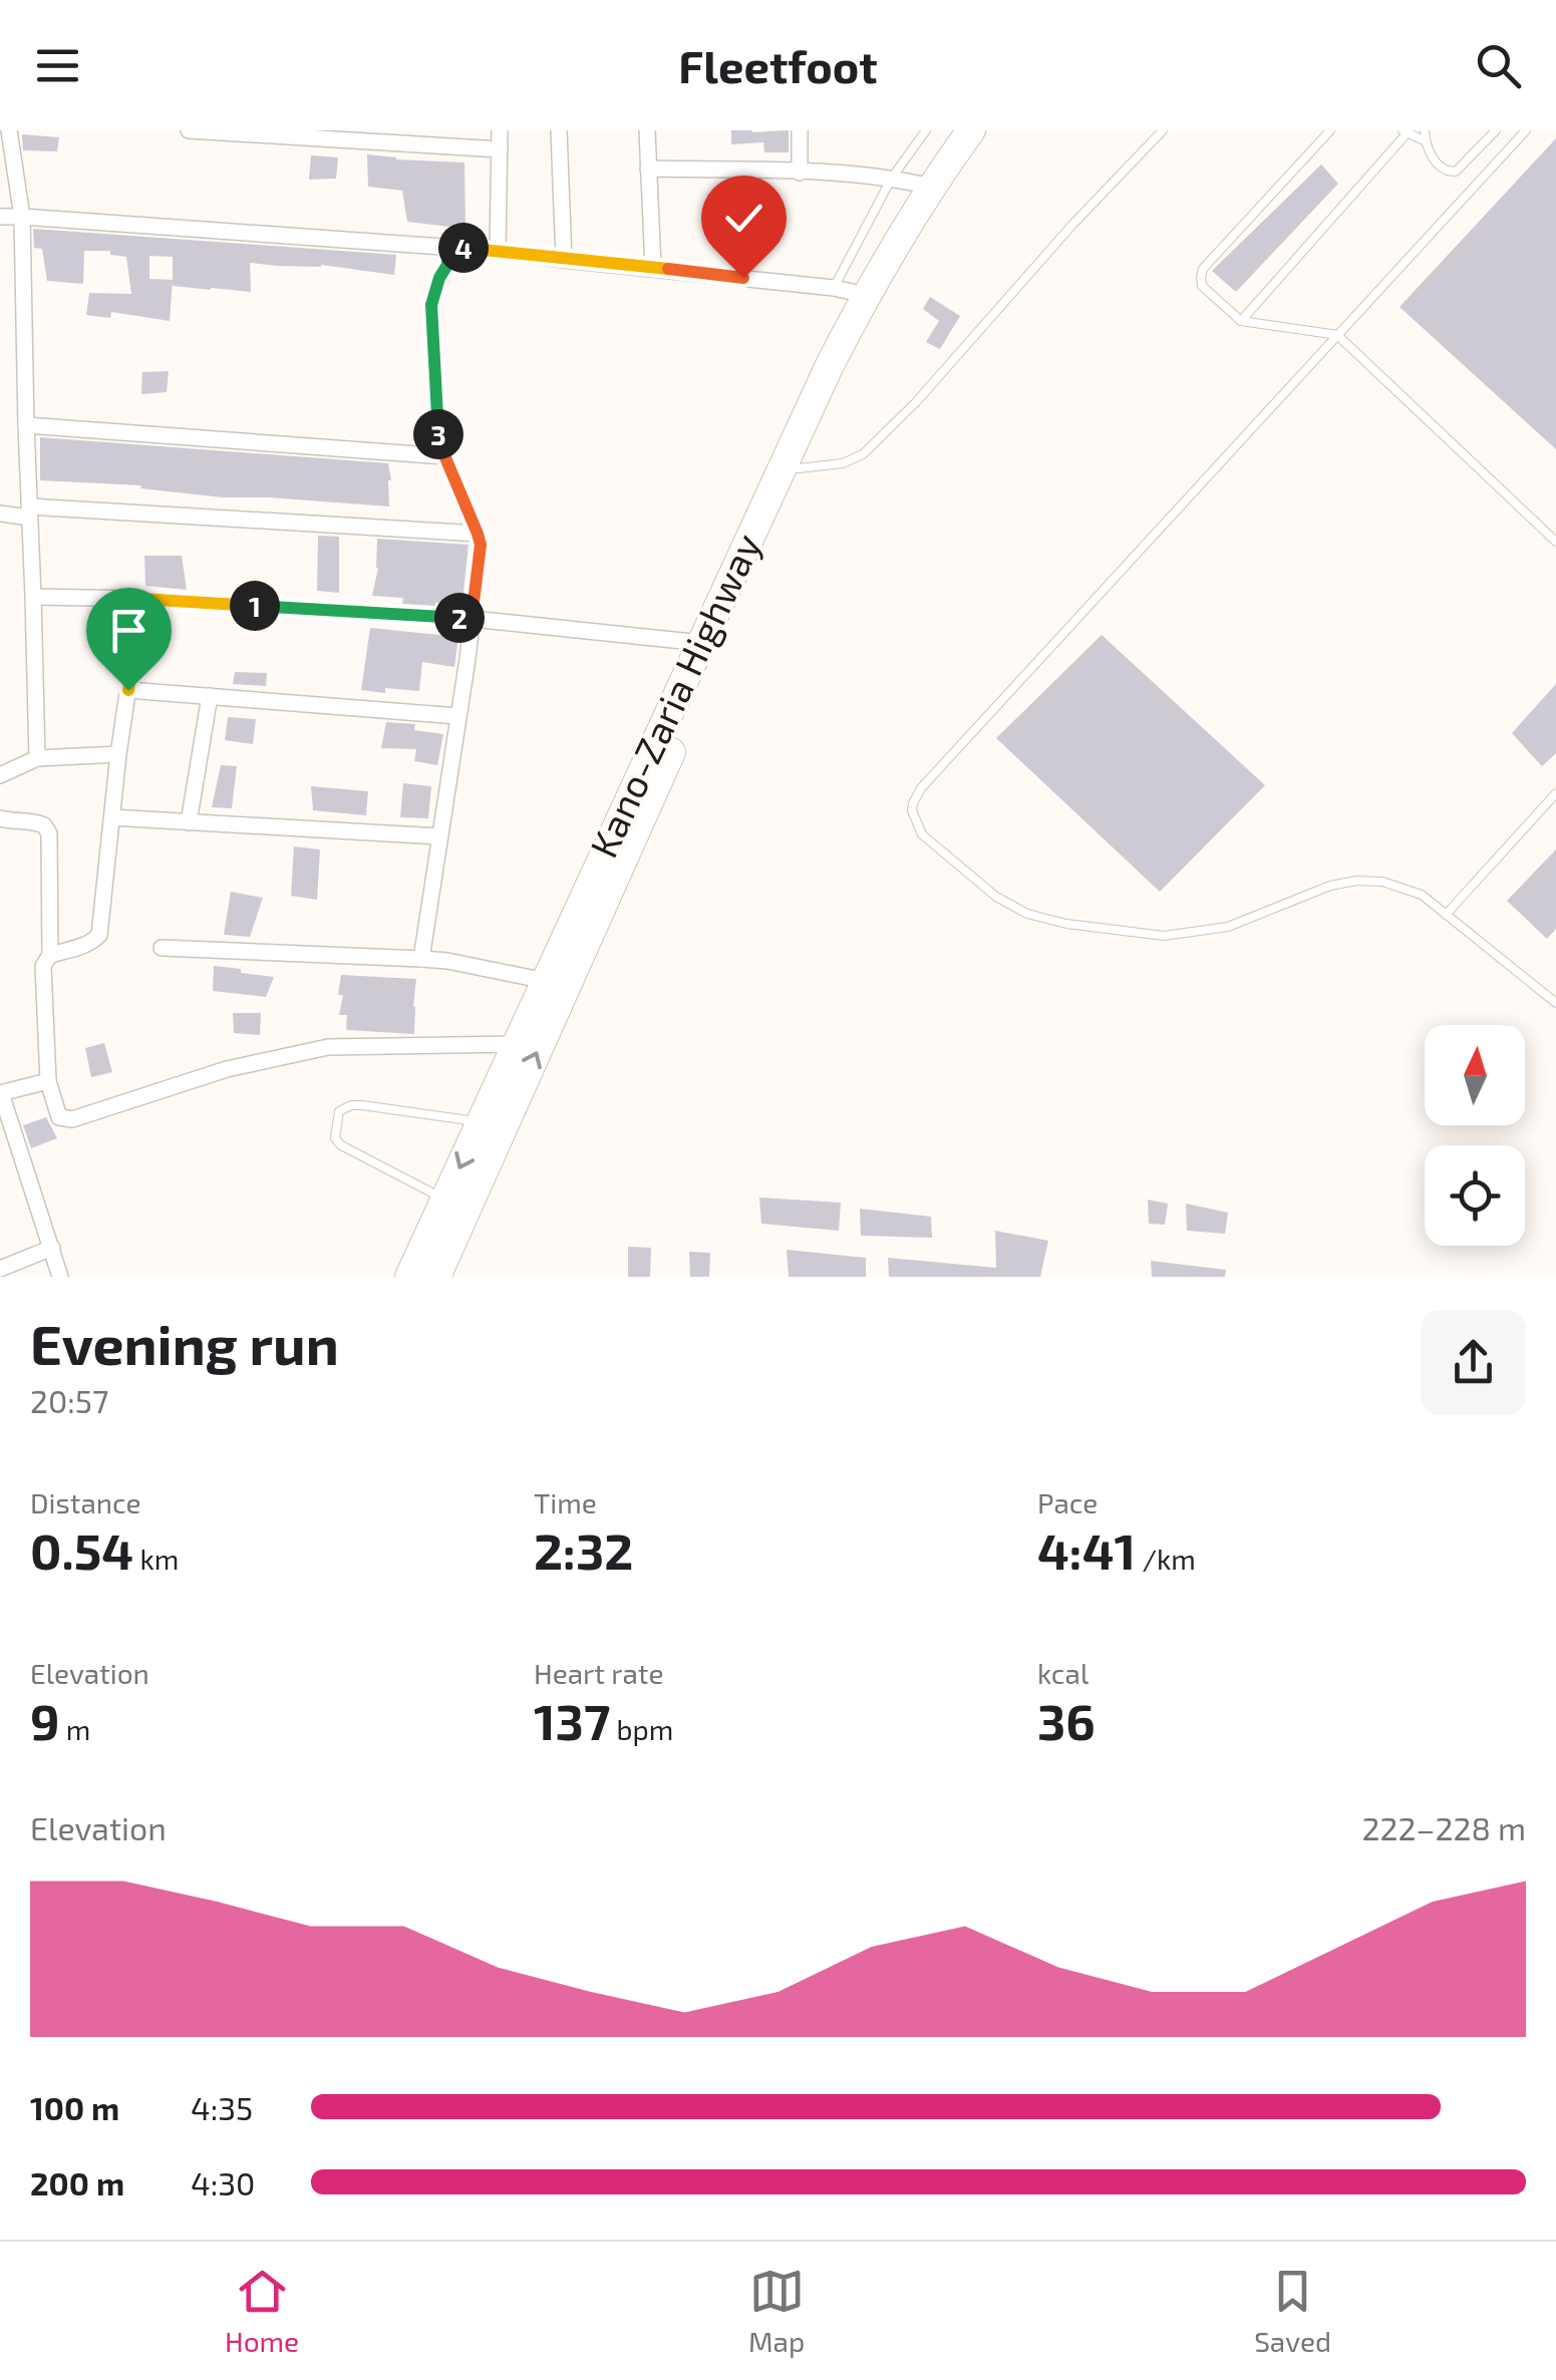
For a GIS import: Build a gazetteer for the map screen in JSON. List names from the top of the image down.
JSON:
{
  "streets": {
    "highway": ["Kano-Zaria Highway"]
  },
  "north": "top",
  "page": {
    "header": "Fleetfoot",
    "pins": [
      "4",
      "3",
      "1",
      "2"
    ],
    "heading": ["Evening run", "20:57"],
    "stats": [
      ["Distance", "0.54 km"],
      ["Time", "2:32"],
      ["Pace", "4:41 /km"],
      ["Elevation", "9 m"],
      ["Heart rate", "137 bpm"],
      ["kcal", "36"]
    ],
    "chart": ["Elevation", "222–228 m"],
    "list": [
      {
        "name": "100 m",
        "note": "4:35"
      },
      {
        "name": "200 m",
        "note": "4:30"
      }
    ],
    "tabs": ["Home", "Map", "Saved"]
  }
}
